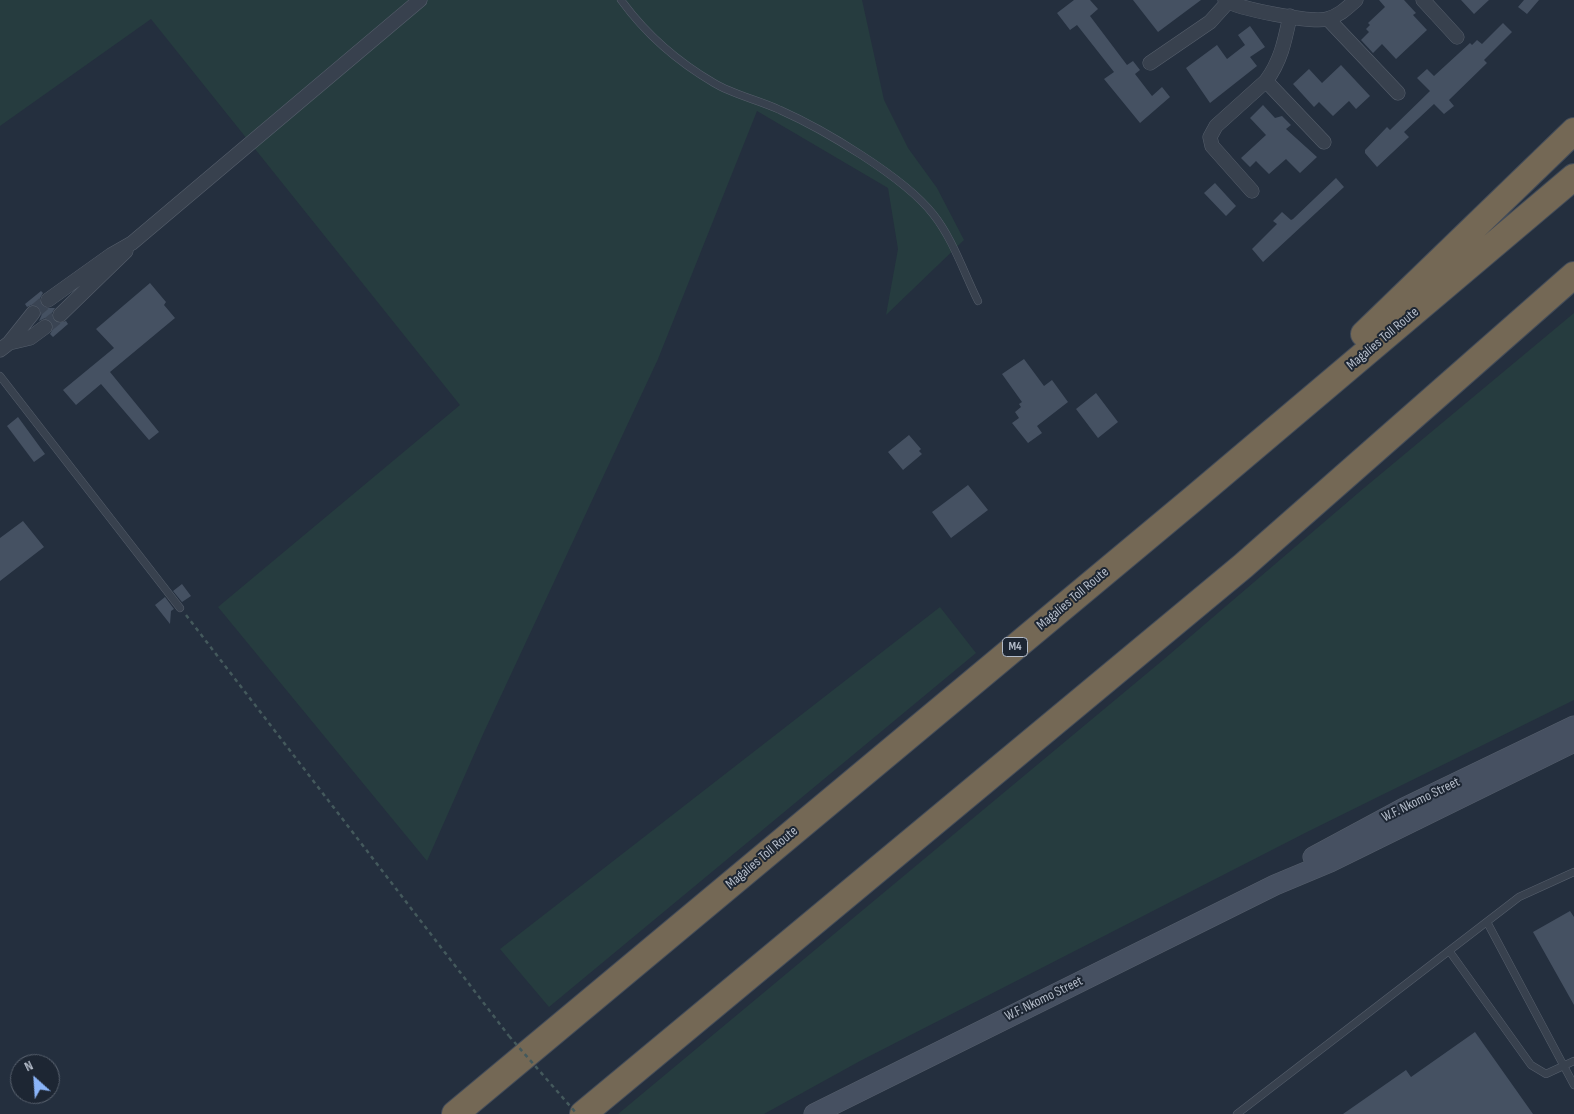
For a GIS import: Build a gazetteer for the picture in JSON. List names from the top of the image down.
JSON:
{
  "streets": {
    "highway": ["Magalies Toll Route", "M4"],
    "main road": ["W.F. Nkomo Street"]
  },
  "north": "top left"
}
